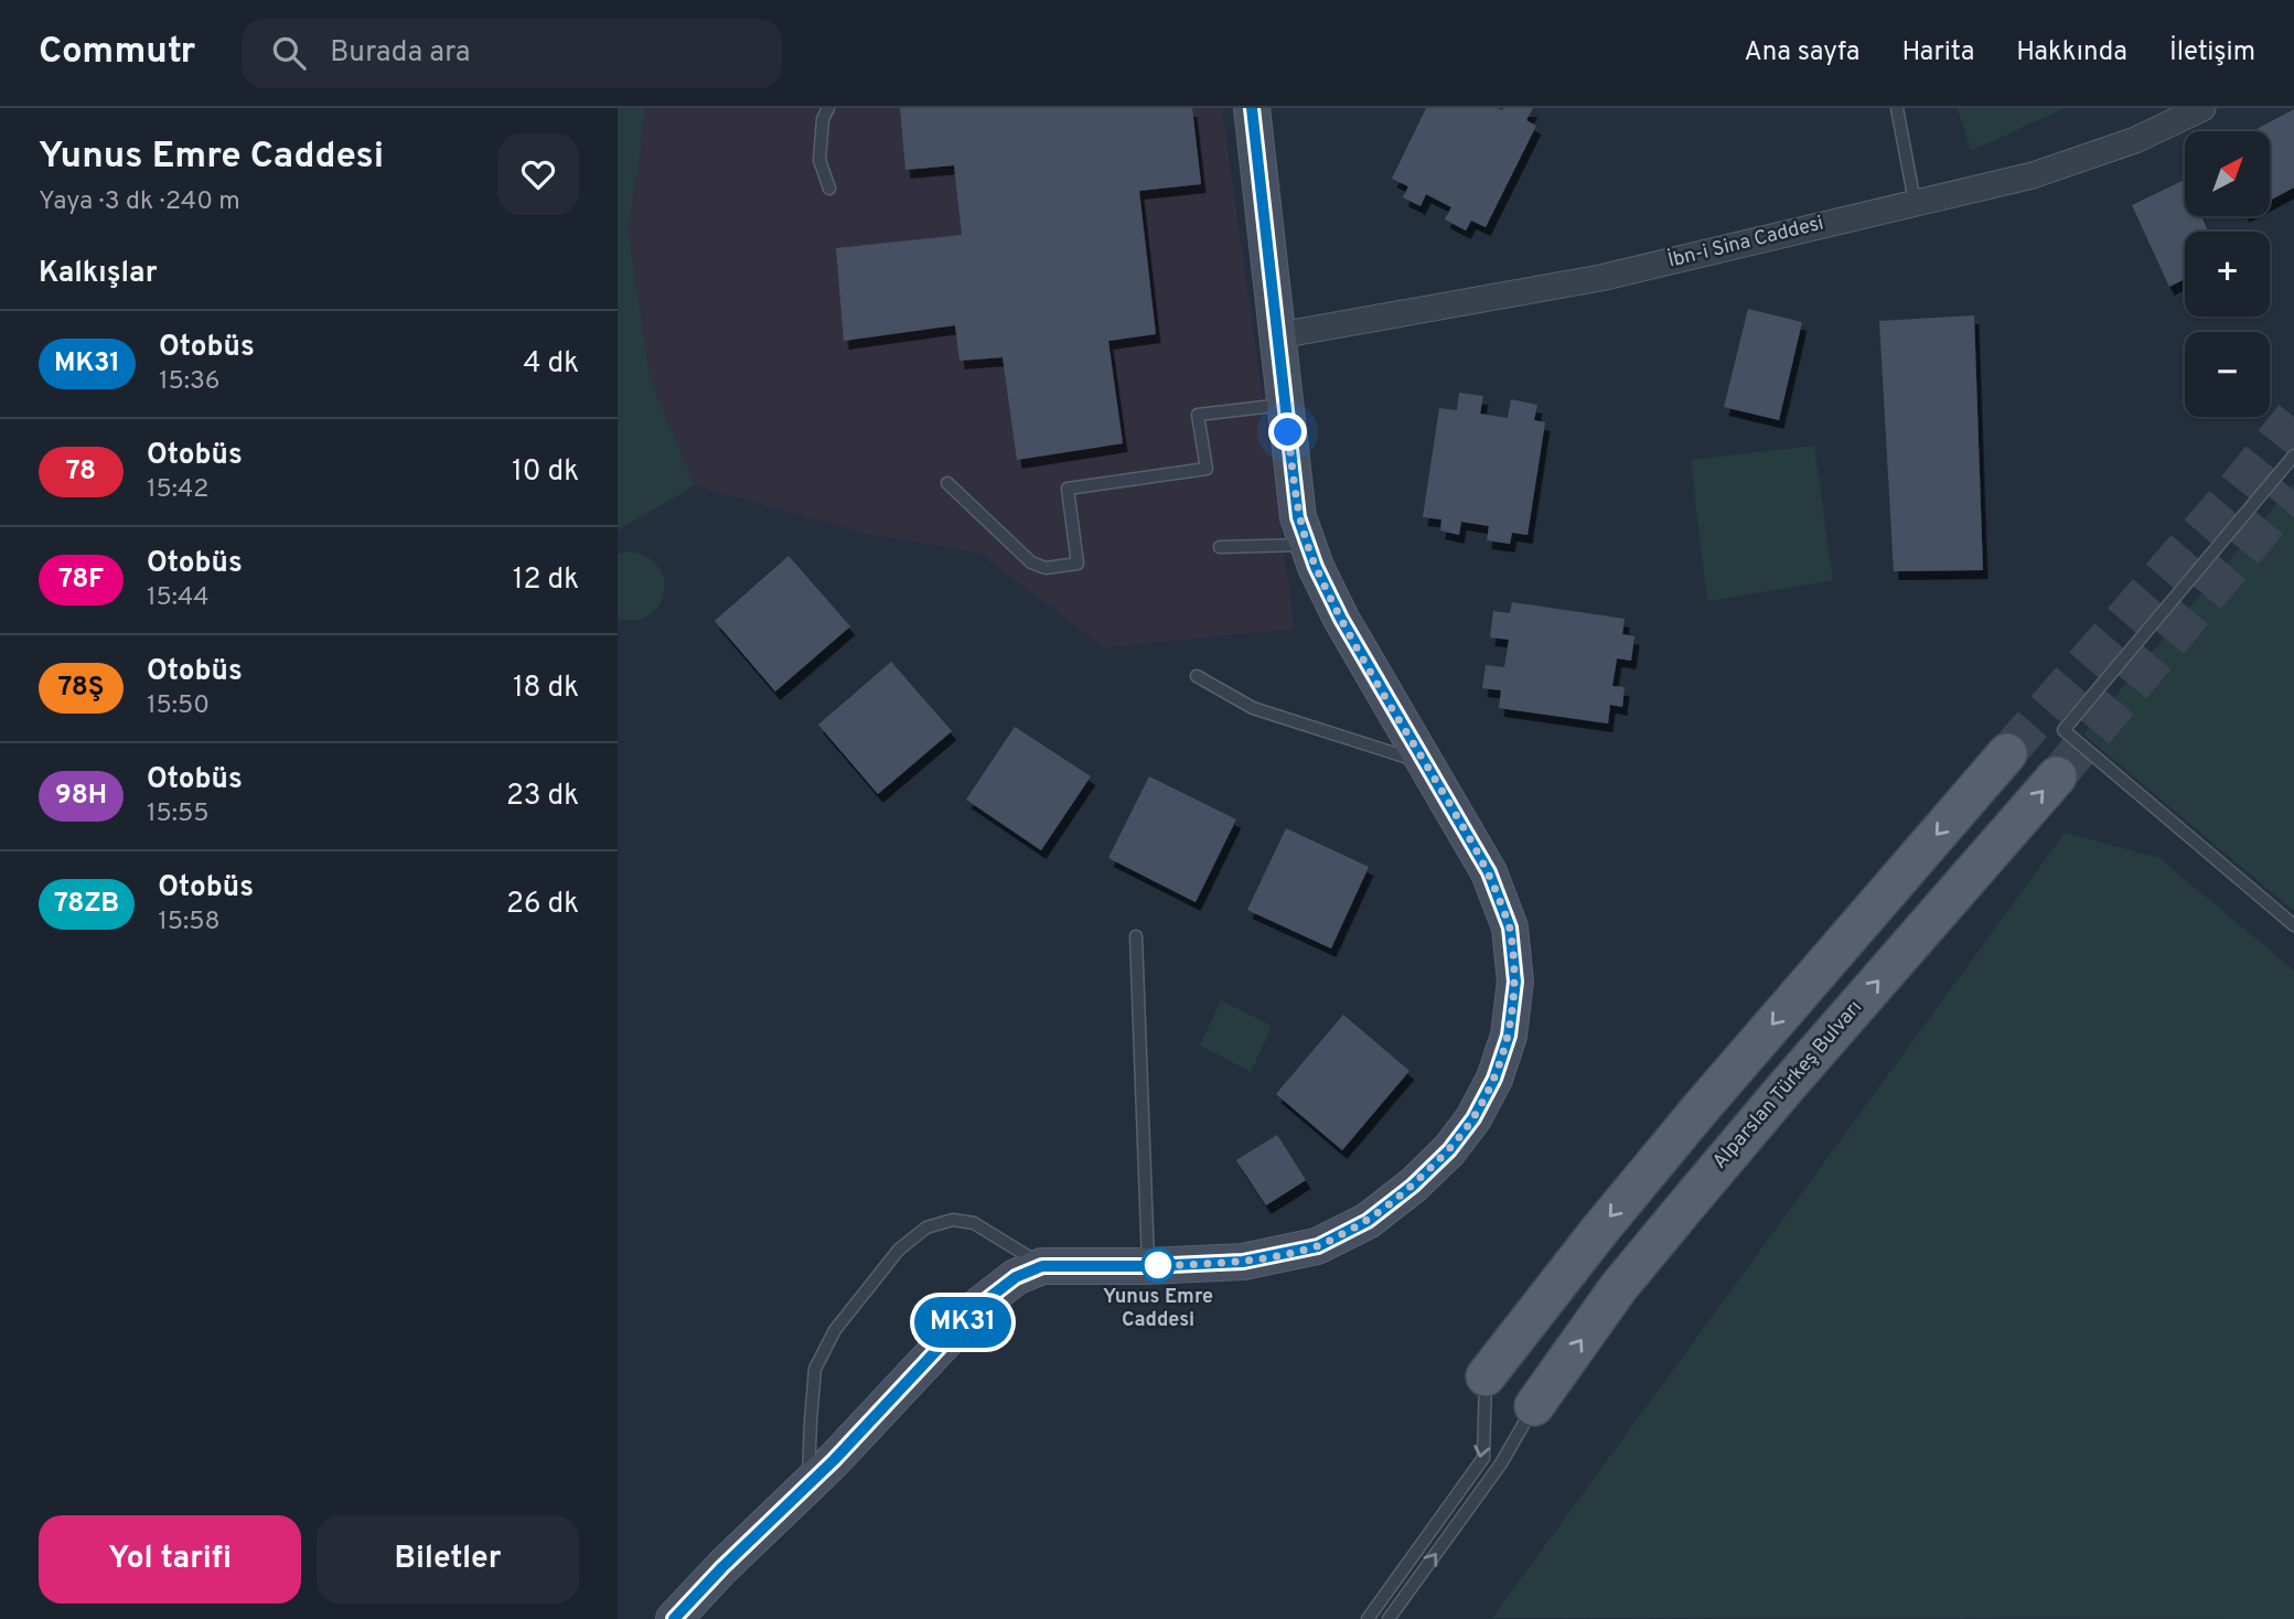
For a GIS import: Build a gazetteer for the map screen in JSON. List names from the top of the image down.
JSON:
{
  "streets": {
    "main road": ["Alparslan Türkeş Bulvarı"],
    "street": ["İbn-i Sina Caddesi"]
  },
  "places": ["Yunus Emre Caddesi"],
  "lines": ["bus line MK31"],
  "north": "top right",
  "page": {
    "header": "Commutr",
    "search": "Burada ara",
    "nav": [
      "Ana sayfa",
      "Harita",
      "Hakkında",
      "İletişim"
    ],
    "heading": [
      ["Yunus Emre Caddesi", "Yaya · 3 dk · 240 m"],
      "Kalkışlar"
    ],
    "on_map": "MK31",
    "map_buttons": ["+", "−"],
    "list": [
      {
        "mark": "MK31",
        "name": "Otobüs",
        "note": "15:36",
        "value": "4 dk"
      },
      {
        "mark": "78",
        "name": "Otobüs",
        "note": "15:42",
        "value": "10 dk"
      },
      {
        "mark": "78F",
        "name": "Otobüs",
        "note": "15:44",
        "value": "12 dk"
      },
      {
        "mark": "78Ş",
        "name": "Otobüs",
        "note": "15:50",
        "value": "18 dk"
      },
      {
        "mark": "98H",
        "name": "Otobüs",
        "note": "15:55",
        "value": "23 dk"
      },
      {
        "mark": "78ZB",
        "name": "Otobüs",
        "note": "15:58",
        "value": "26 dk"
      }
    ],
    "buttons": ["Yol tarifi", "Biletler"]
  }
}
